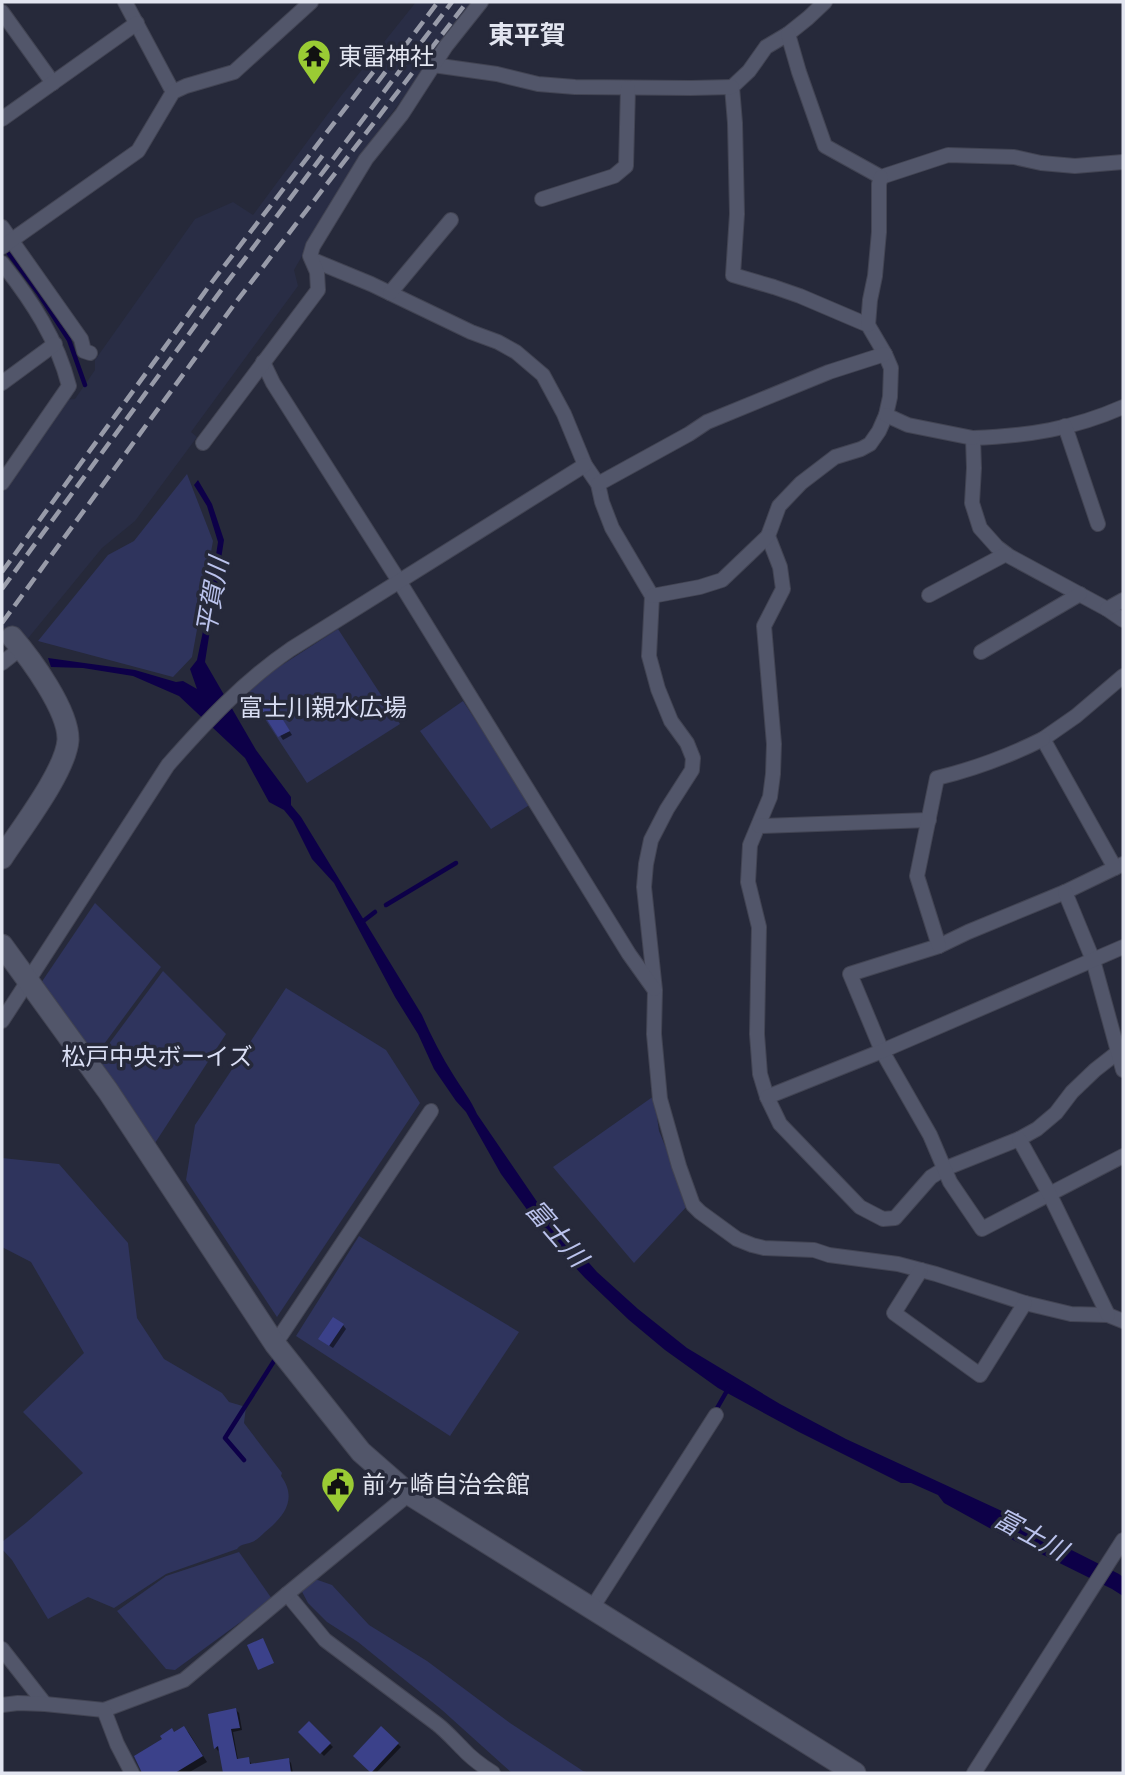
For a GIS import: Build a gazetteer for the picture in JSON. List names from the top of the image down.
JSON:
{
  "districts": ["東平賀"],
  "water": ["平賀川", "富士川"],
  "parks": ["富士川親水広場", "松戸中央ボーイズ"],
  "places": {
    "temple": ["東雷神社"],
    "public building": ["前ヶ崎自治会館"]
  }
}
